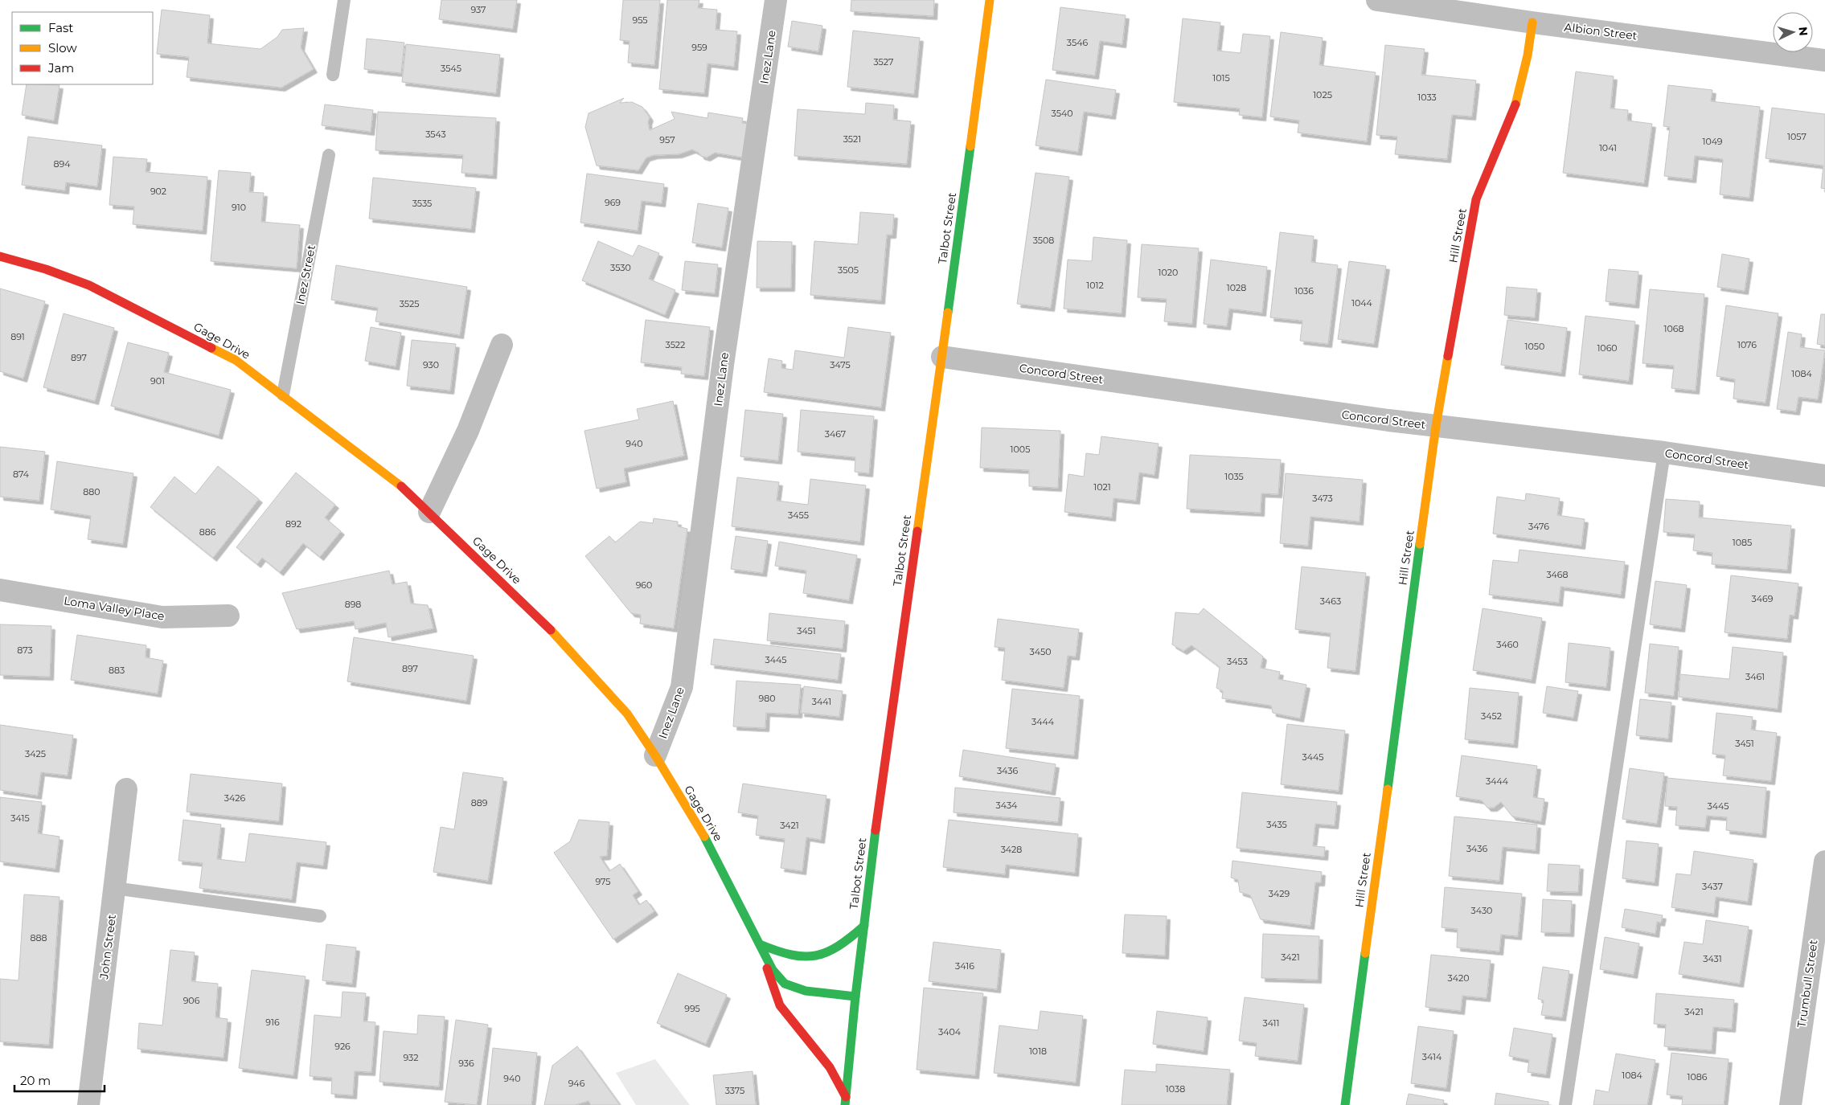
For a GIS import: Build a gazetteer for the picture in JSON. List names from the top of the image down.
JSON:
{
  "streets": {
    "street": [
      "Albion Street",
      "Inez Lane",
      "Talbot Street",
      "Hill Street",
      "Gage Drive",
      "Concord Street",
      "Loma Valley Place",
      "John Street",
      "Trumbull Street"
    ],
    "lane": ["Inez Street"]
  },
  "crossings": [
    ["Albion Street", "Hill Street"],
    ["Inez Lane", "Gage Drive"],
    ["Talbot Street", "Gage Drive"],
    ["Talbot Street", "Concord Street"],
    ["Hill Street", "Concord Street"],
    ["Inez Street", "Gage Drive"]
  ],
  "house_numbers": [
    "937",
    "955",
    "3546",
    "959",
    "3527",
    "3545",
    "1015",
    "1025",
    "1033",
    "3540",
    "3543",
    "1057",
    "3521",
    "957",
    "1049",
    "1041",
    "894",
    "902",
    "969",
    "3535",
    "910",
    "3508",
    "3530",
    "3505",
    "1020",
    "1012",
    "1028",
    "1036",
    "1044",
    "3525",
    "1068",
    "891",
    "3522",
    "1076",
    "1050",
    "1060",
    "897",
    "930",
    "3475",
    "1084",
    "901",
    "3467",
    "940",
    "1005",
    "874",
    "1035",
    "1021",
    "880",
    "3473",
    "3455",
    "892",
    "3476",
    "886",
    "1085",
    "3468",
    "960",
    "3469",
    "3463",
    "898",
    "3451",
    "3460",
    "873",
    "3450",
    "3445",
    "3453",
    "897",
    "883",
    "3461",
    "980",
    "3441",
    "3452",
    "3444",
    "3451",
    "3425",
    "3445",
    "3436",
    "3444",
    "3426",
    "889",
    "3434",
    "3445",
    "3415",
    "3435",
    "3421",
    "3436",
    "3428",
    "975",
    "3437",
    "3429",
    "3430",
    "888",
    "3421",
    "3431",
    "3416",
    "3420",
    "906",
    "995",
    "3421",
    "916",
    "3411",
    "3404",
    "926",
    "1018",
    "3414",
    "932",
    "936",
    "1084",
    "1086",
    "940",
    "946",
    "1038",
    "3375"
  ],
  "legend": ["Fast", "Slow", "Jam"],
  "scale_bar": "20 m",
  "north": "right"
}
